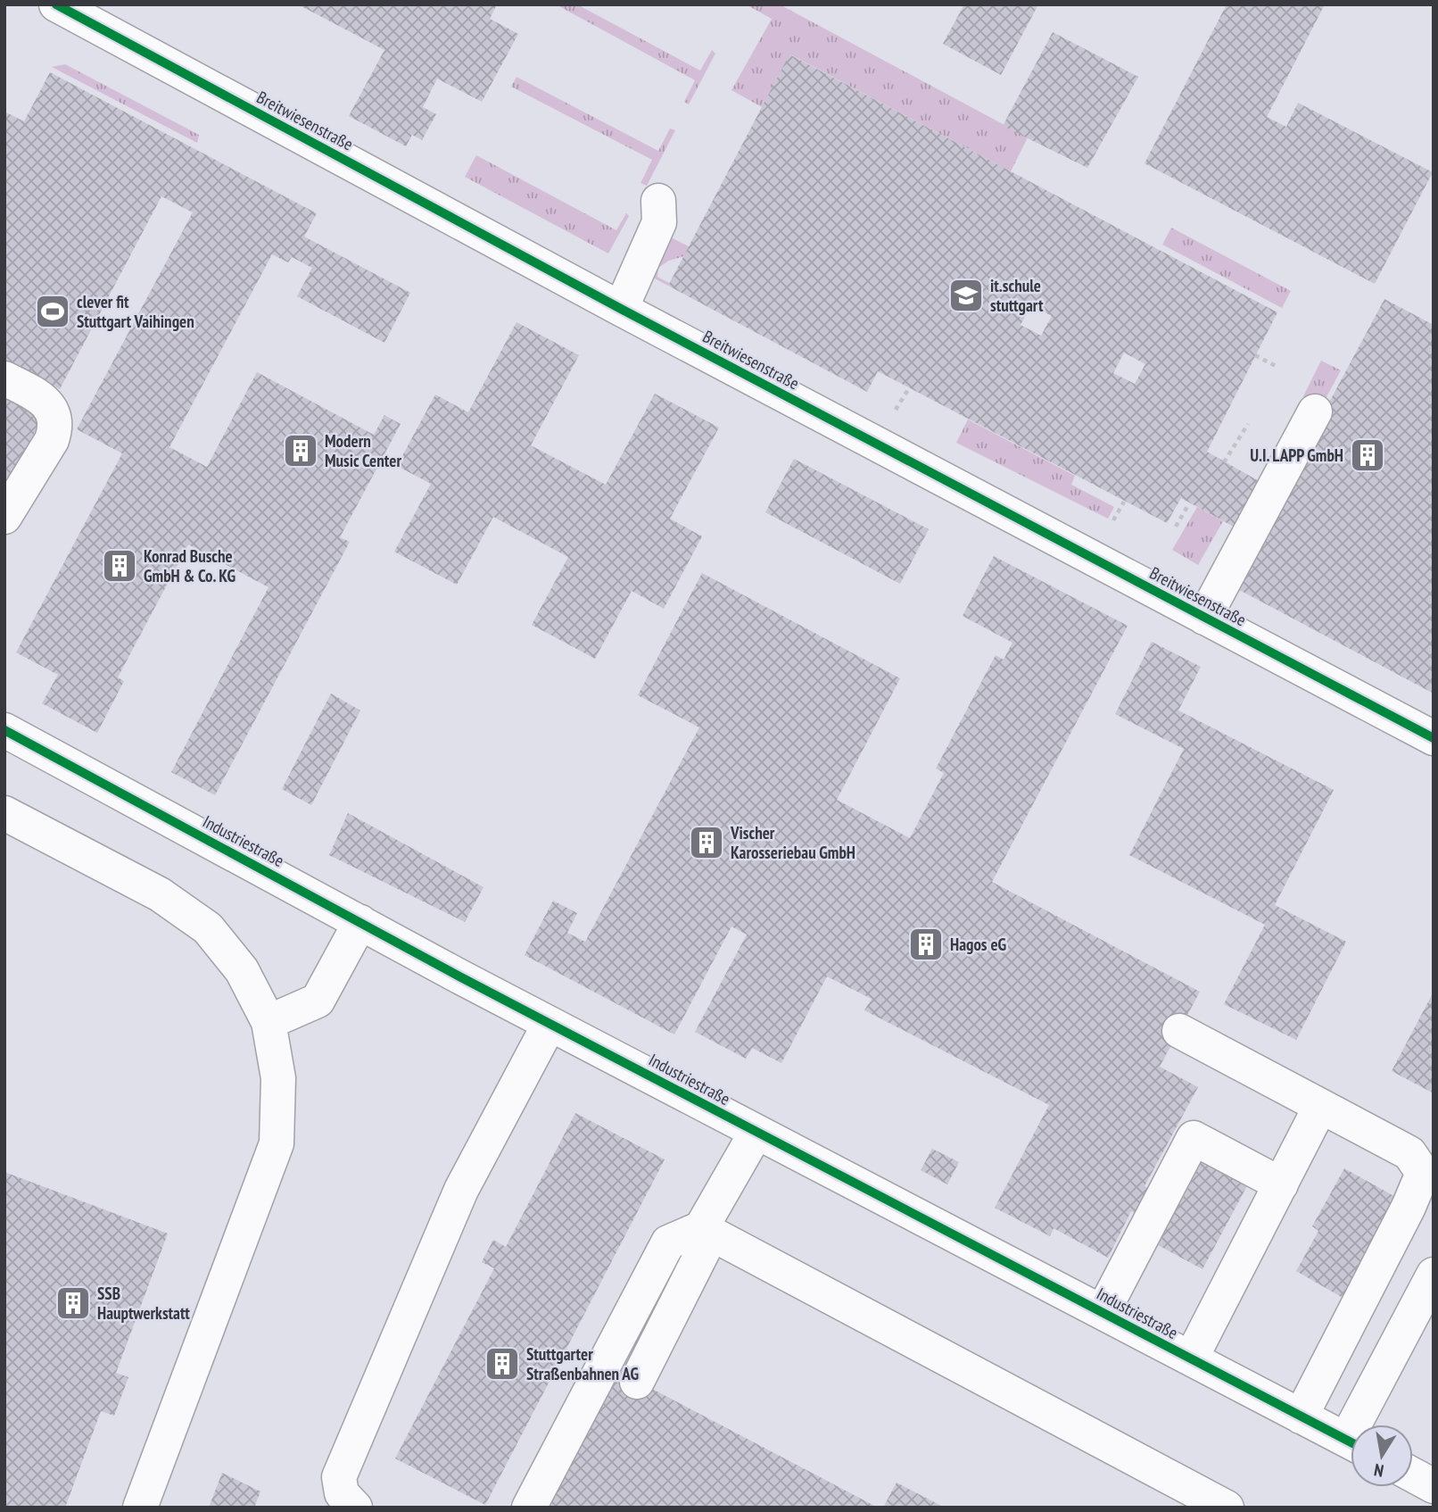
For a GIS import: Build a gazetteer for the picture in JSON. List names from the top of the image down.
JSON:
{
  "streets": {
    "street": ["Breitwiesenstraße", "Industriestraße"]
  },
  "places": {
    "school or university": ["it.schule stuttgart"],
    "sports": ["clever fit Stuttgart Vaihingen"],
    "building": [
      "Modern Music Center",
      "U.I. LAPP GmbH",
      "Konrad Busche GmbH & Co. KG",
      "Vischer Karosseriebau GmbH",
      "Hagos eG",
      "SSB Hauptwerkstatt",
      "Stuttgarter Straßenbahnen AG"
    ]
  },
  "north": "bottom"
}
